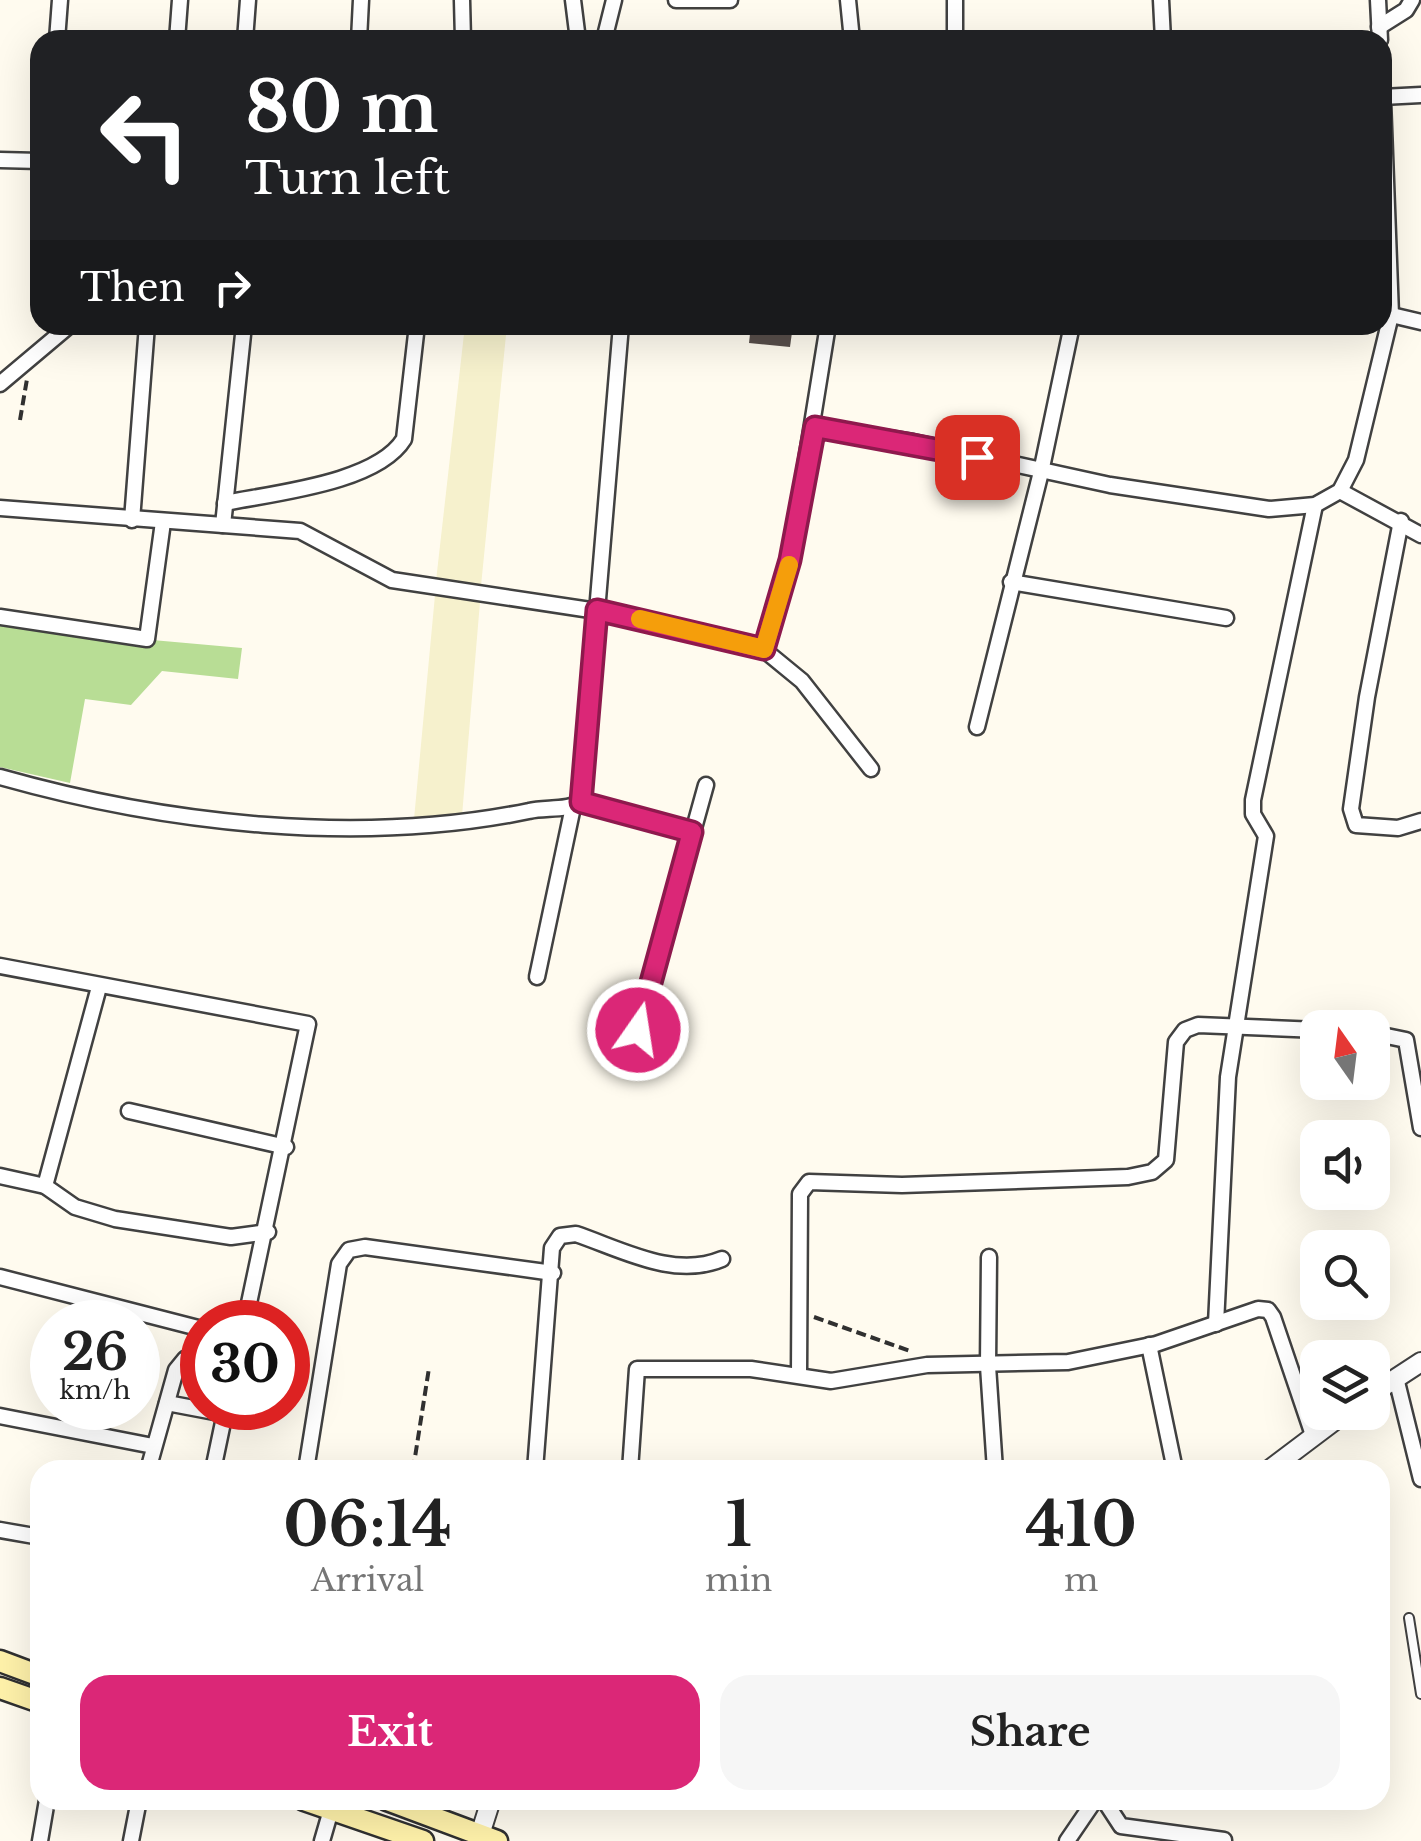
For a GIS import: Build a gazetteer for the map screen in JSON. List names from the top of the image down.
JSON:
{
  "north": "top",
  "page": {
    "turn": ["80 m", "Turn left"],
    "then": "Then",
    "speed": "26 km/h",
    "limit": "30",
    "eta": [
      "06:14",
      "Arrival",
      "1",
      "min",
      "410",
      "m"
    ],
    "buttons": ["Exit", "Share"]
  }
}
